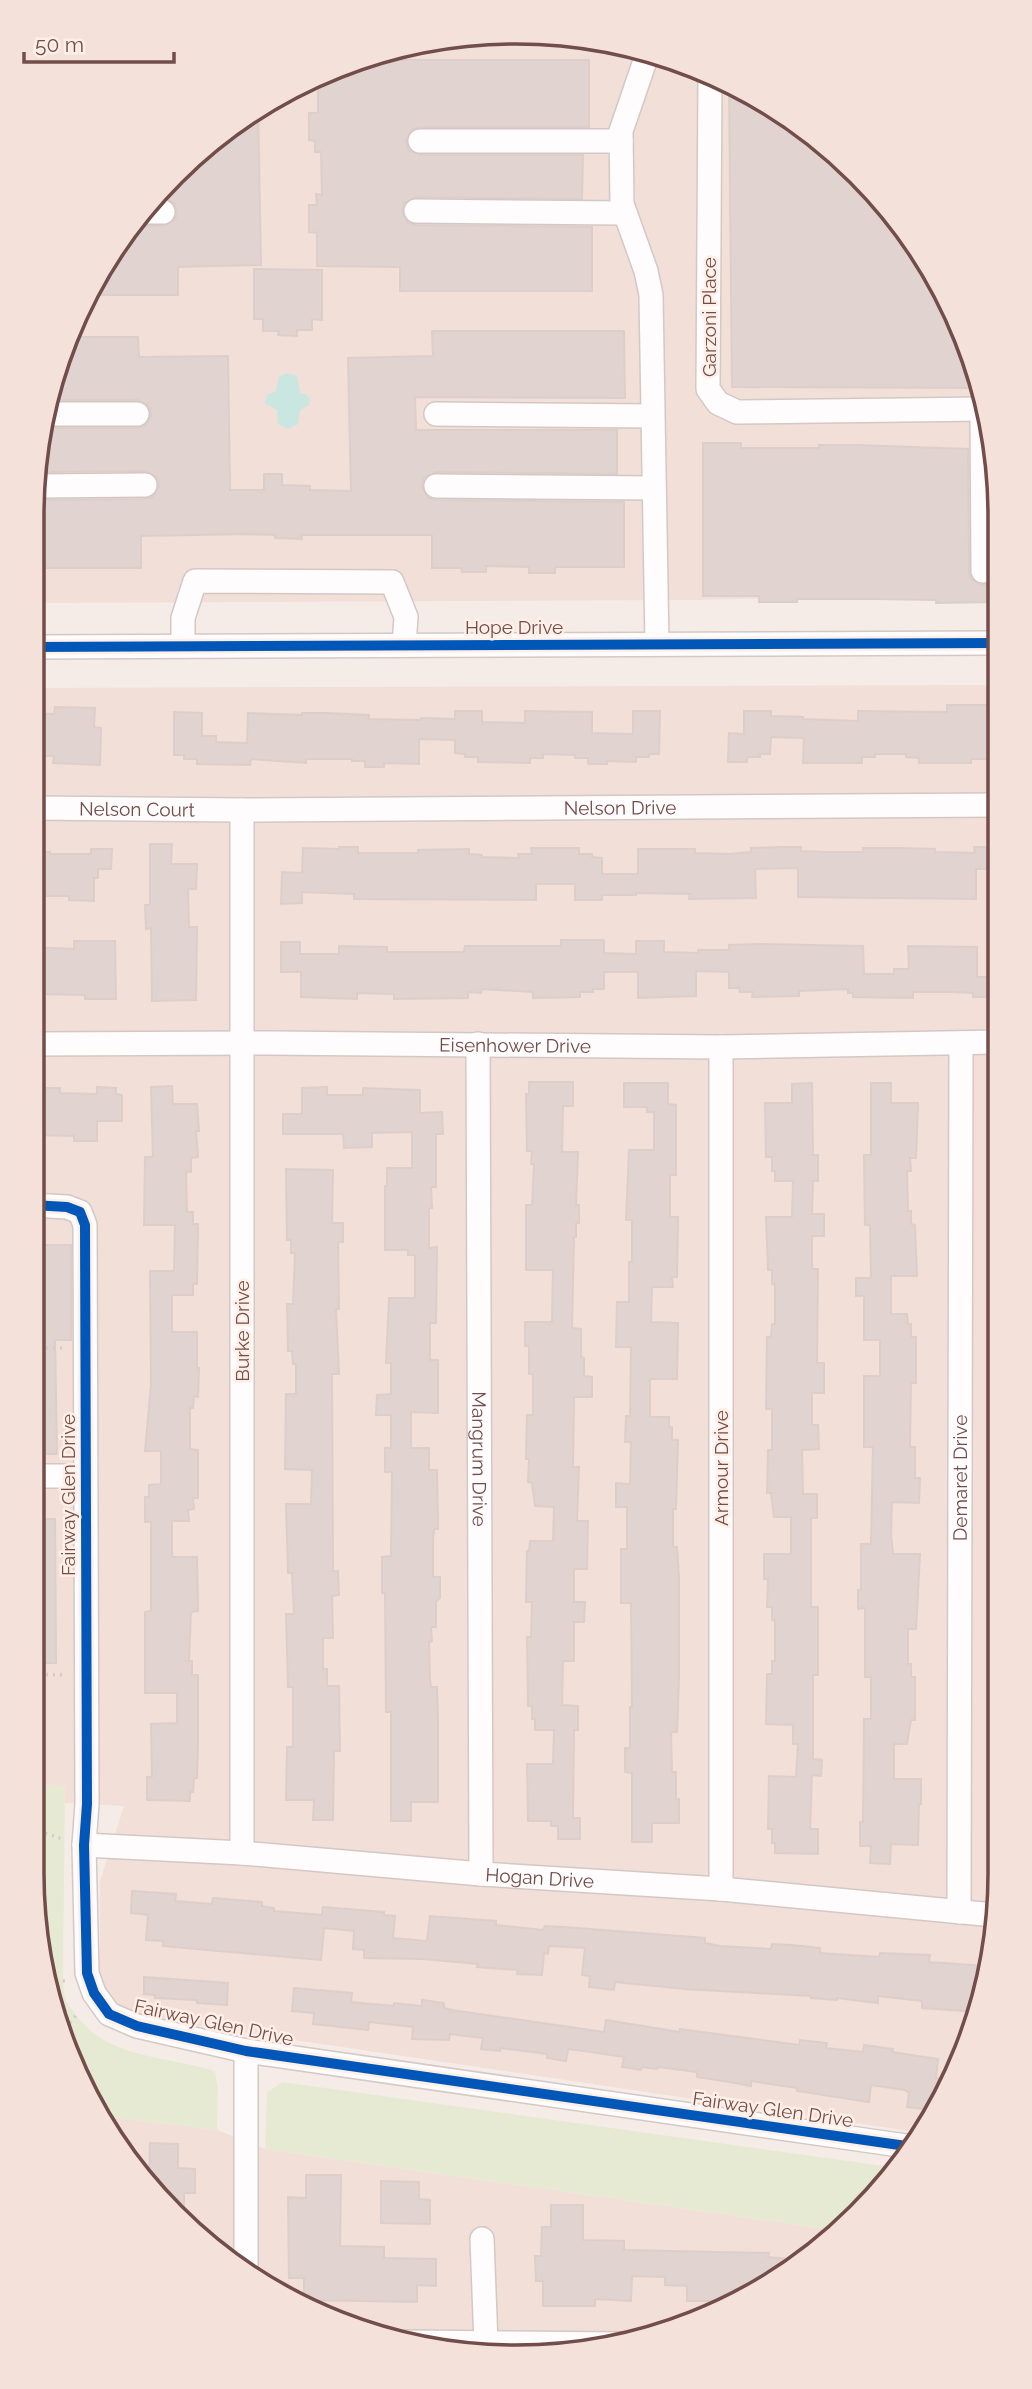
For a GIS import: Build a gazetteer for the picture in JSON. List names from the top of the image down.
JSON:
{
  "streets": {
    "street": [
      "Garzoni Place",
      "Hope Drive",
      "Nelson Drive",
      "Nelson Court",
      "Eisenhower Drive",
      "Burke Drive",
      "Mangrum Drive",
      "Armour Drive",
      "Demaret Drive",
      "Fairway Glen Drive",
      "Hogan Drive"
    ]
  },
  "crossings": [
    ["Nelson Drive", "Nelson Court"],
    ["Nelson Drive", "Burke Drive"],
    ["Nelson Court", "Burke Drive"],
    ["Eisenhower Drive", "Burke Drive"],
    ["Eisenhower Drive", "Mangrum Drive"],
    ["Eisenhower Drive", "Armour Drive"],
    ["Eisenhower Drive", "Demaret Drive"],
    ["Burke Drive", "Hogan Drive"],
    ["Mangrum Drive", "Hogan Drive"],
    ["Armour Drive", "Hogan Drive"],
    ["Demaret Drive", "Hogan Drive"],
    ["Fairway Glen Drive", "Hogan Drive"]
  ],
  "scale_bar": "50 m"
}
